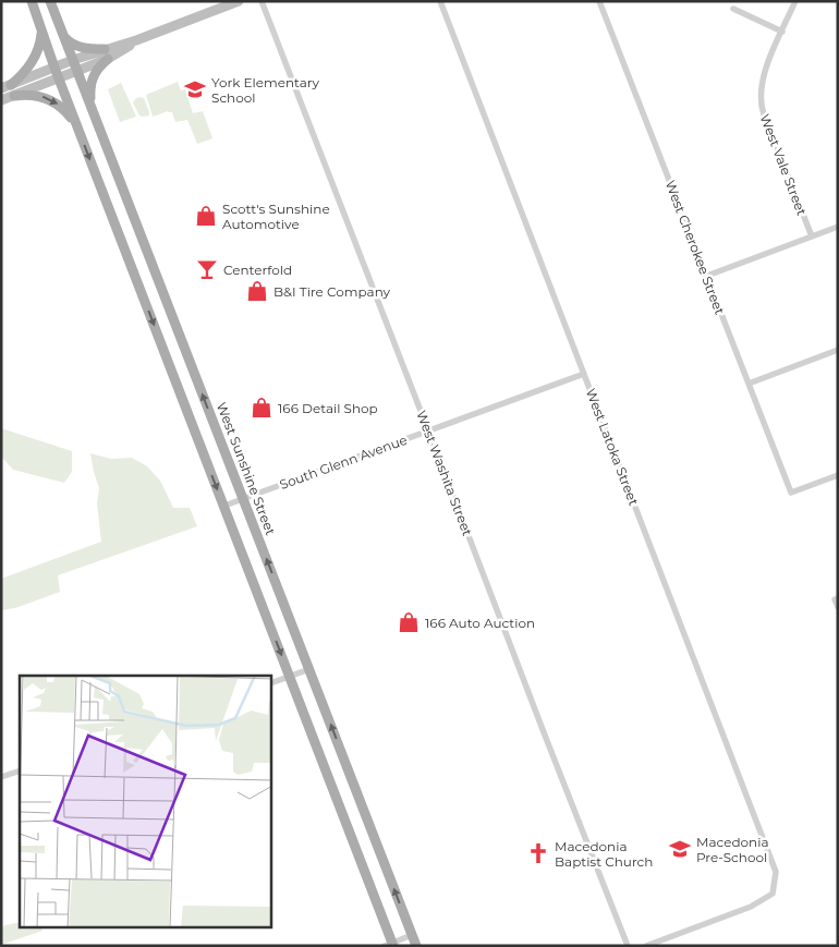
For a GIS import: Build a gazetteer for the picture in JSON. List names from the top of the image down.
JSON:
{
  "streets": {
    "main road": ["West Sunshine Street"],
    "street": [
      "West Vale Street",
      "West Cherokee Street",
      "West Latoka Street",
      "South Glenn Avenue",
      "West Washita Street"
    ]
  },
  "crossings": [
    ["West Latoka Street", "South Glenn Avenue"],
    ["South Glenn Avenue", "West Sunshine Street"],
    ["South Glenn Avenue", "West Washita Street"]
  ],
  "places": {
    "school or university": ["York Elementary School", "Macedonia Pre-School"],
    "shop": [
      "Scott's Sunshine Automotive",
      "B&I Tire Company",
      "166 Detail Shop",
      "166 Auto Auction"
    ],
    "bar": ["Centerfold"],
    "church": ["Macedonia Baptist Church"]
  }
}
